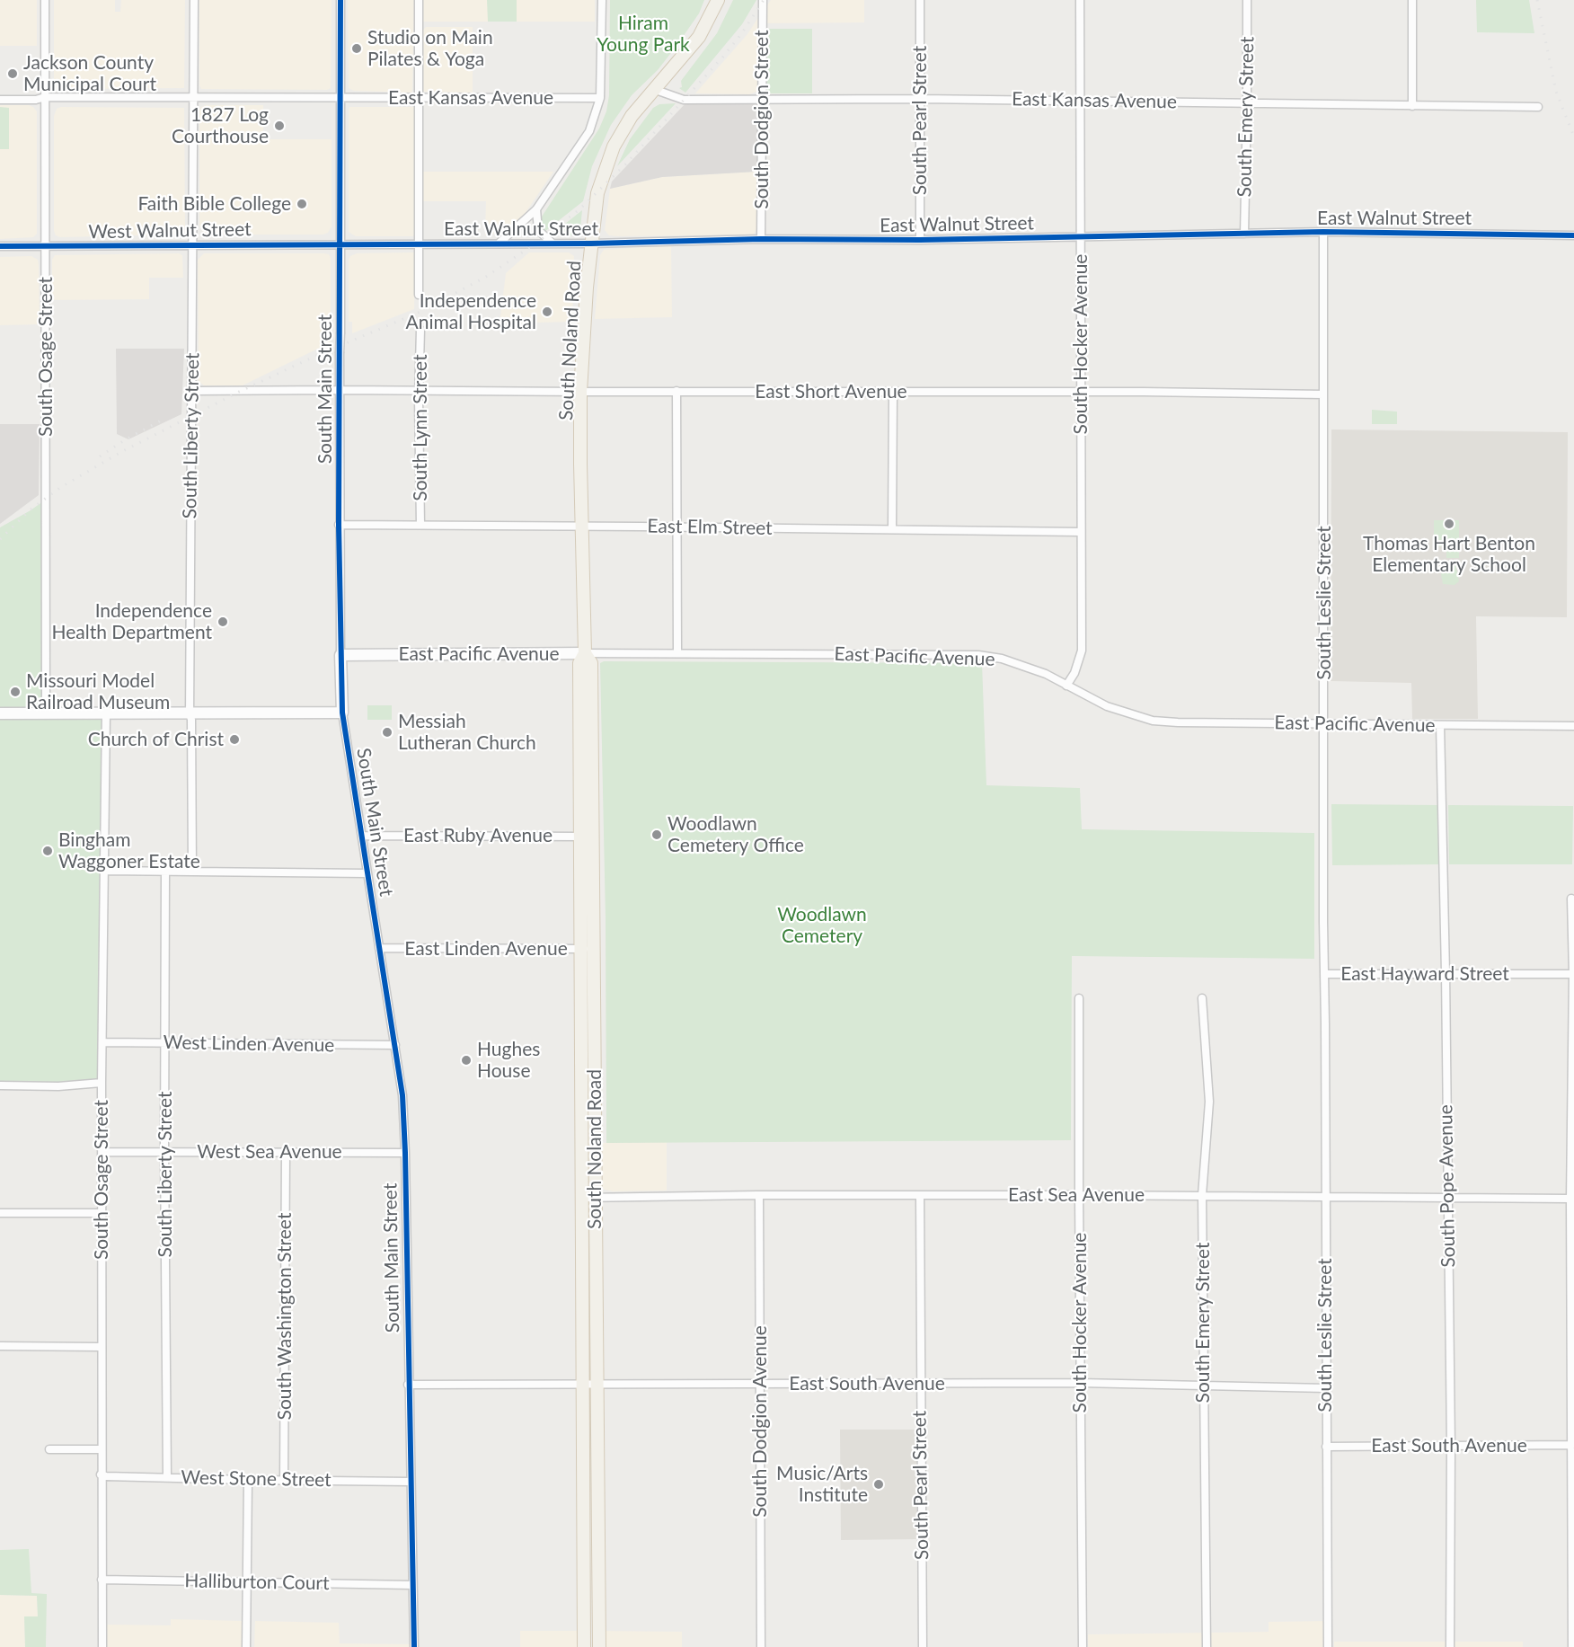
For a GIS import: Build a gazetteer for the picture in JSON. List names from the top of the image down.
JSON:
{
  "streets": {
    "main road": ["South Noland Road"],
    "street": [
      "East Kansas Avenue",
      "South Emery Street",
      "South Dodgion Street",
      "South Pearl Street",
      "East Walnut Street",
      "West Walnut Street",
      "South Hocker Avenue",
      "South Osage Street",
      "South Main Street",
      "East Short Avenue",
      "South Lynn Street",
      "South Liberty Street",
      "East Elm Street",
      "South Leslie Street",
      "East Pacific Avenue",
      "East Ruby Avenue",
      "East Linden Avenue",
      "East Hayward Street",
      "West Linden Avenue",
      "West Sea Avenue",
      "South Pope Avenue",
      "East Sea Avenue",
      "South Washington Street",
      "East South Avenue",
      "South Dodgion Avenue",
      "West Stone Street",
      "Halliburton Court"
    ]
  },
  "crossings": [
    ["East Kansas Avenue", "South Emery Street"],
    ["East Kansas Avenue", "South Dodgion Street"],
    ["East Kansas Avenue", "South Pearl Street"],
    ["East Kansas Avenue", "South Noland Road"],
    ["East Kansas Avenue", "South Hocker Avenue"],
    ["East Kansas Avenue", "South Osage Street"],
    ["East Kansas Avenue", "South Main Street"],
    ["East Kansas Avenue", "South Liberty Street"],
    ["South Emery Street", "East Walnut Street"],
    ["South Emery Street", "East Sea Avenue"],
    ["South Emery Street", "East South Avenue"],
    ["South Dodgion Street", "East Walnut Street"],
    ["South Pearl Street", "East Walnut Street"],
    ["South Pearl Street", "East Sea Avenue"],
    ["South Pearl Street", "East South Avenue"],
    ["East Walnut Street", "West Walnut Street"],
    ["East Walnut Street", "South Noland Road"],
    ["East Walnut Street", "South Hocker Avenue"],
    ["East Walnut Street", "South Main Street"],
    ["East Walnut Street", "South Leslie Street"],
    ["West Walnut Street", "South Osage Street"],
    ["West Walnut Street", "South Main Street"],
    ["West Walnut Street", "South Liberty Street"],
    ["South Noland Road", "East Short Avenue"],
    ["South Noland Road", "East Elm Street"],
    ["South Noland Road", "East Pacific Avenue"],
    ["South Noland Road", "East Ruby Avenue"],
    ["South Noland Road", "East Linden Avenue"],
    ["South Noland Road", "East Sea Avenue"],
    ["South Noland Road", "East South Avenue"],
    ["South Hocker Avenue", "East Short Avenue"],
    ["South Hocker Avenue", "East Elm Street"],
    ["South Hocker Avenue", "East Pacific Avenue"],
    ["South Hocker Avenue", "East Sea Avenue"],
    ["South Hocker Avenue", "East South Avenue"],
    ["South Osage Street", "West Linden Avenue"],
    ["South Osage Street", "West Sea Avenue"],
    ["South Osage Street", "West Stone Street"],
    ["South Osage Street", "Halliburton Court"],
    ["South Main Street", "East Short Avenue"],
    ["South Main Street", "East Elm Street"],
    ["South Main Street", "East Pacific Avenue"],
    ["South Main Street", "East Ruby Avenue"],
    ["South Main Street", "East Linden Avenue"],
    ["South Main Street", "West Linden Avenue"],
    ["South Main Street", "West Sea Avenue"],
    ["South Main Street", "East South Avenue"],
    ["South Main Street", "West Stone Street"],
    ["South Main Street", "Halliburton Court"],
    ["East Short Avenue", "South Lynn Street"],
    ["East Short Avenue", "South Liberty Street"],
    ["East Short Avenue", "South Leslie Street"],
    ["South Lynn Street", "East Elm Street"],
    ["South Liberty Street", "West Linden Avenue"],
    ["South Liberty Street", "West Sea Avenue"],
    ["South Liberty Street", "West Stone Street"],
    ["South Leslie Street", "East Pacific Avenue"],
    ["South Leslie Street", "East Hayward Street"],
    ["South Leslie Street", "East Sea Avenue"],
    ["South Leslie Street", "East South Avenue"],
    ["East Pacific Avenue", "South Pope Avenue"],
    ["East Hayward Street", "South Pope Avenue"],
    ["West Sea Avenue", "South Washington Street"],
    ["South Pope Avenue", "East Sea Avenue"],
    ["South Pope Avenue", "East South Avenue"],
    ["East Sea Avenue", "South Dodgion Avenue"],
    ["South Washington Street", "West Stone Street"],
    ["East South Avenue", "South Dodgion Avenue"]
  ],
  "parks": ["Hiram Young Park", "Woodlawn Cemetery"],
  "places": [
    "Studio on Main Pilates & Yoga",
    "Jackson County Municipal Court",
    "1827 Log Courthouse",
    "Faith Bible College",
    "Independence Animal Hospital",
    "Thomas Hart Benton Elementary School",
    "Independence Health Department",
    "Missouri Model Railroad Museum",
    "Messiah Lutheran Church",
    "Church of Christ",
    "Woodlawn Cemetery Office",
    "Bingham Waggoner Estate",
    "Hughes House",
    "Music/Arts Institute"
  ]
}
